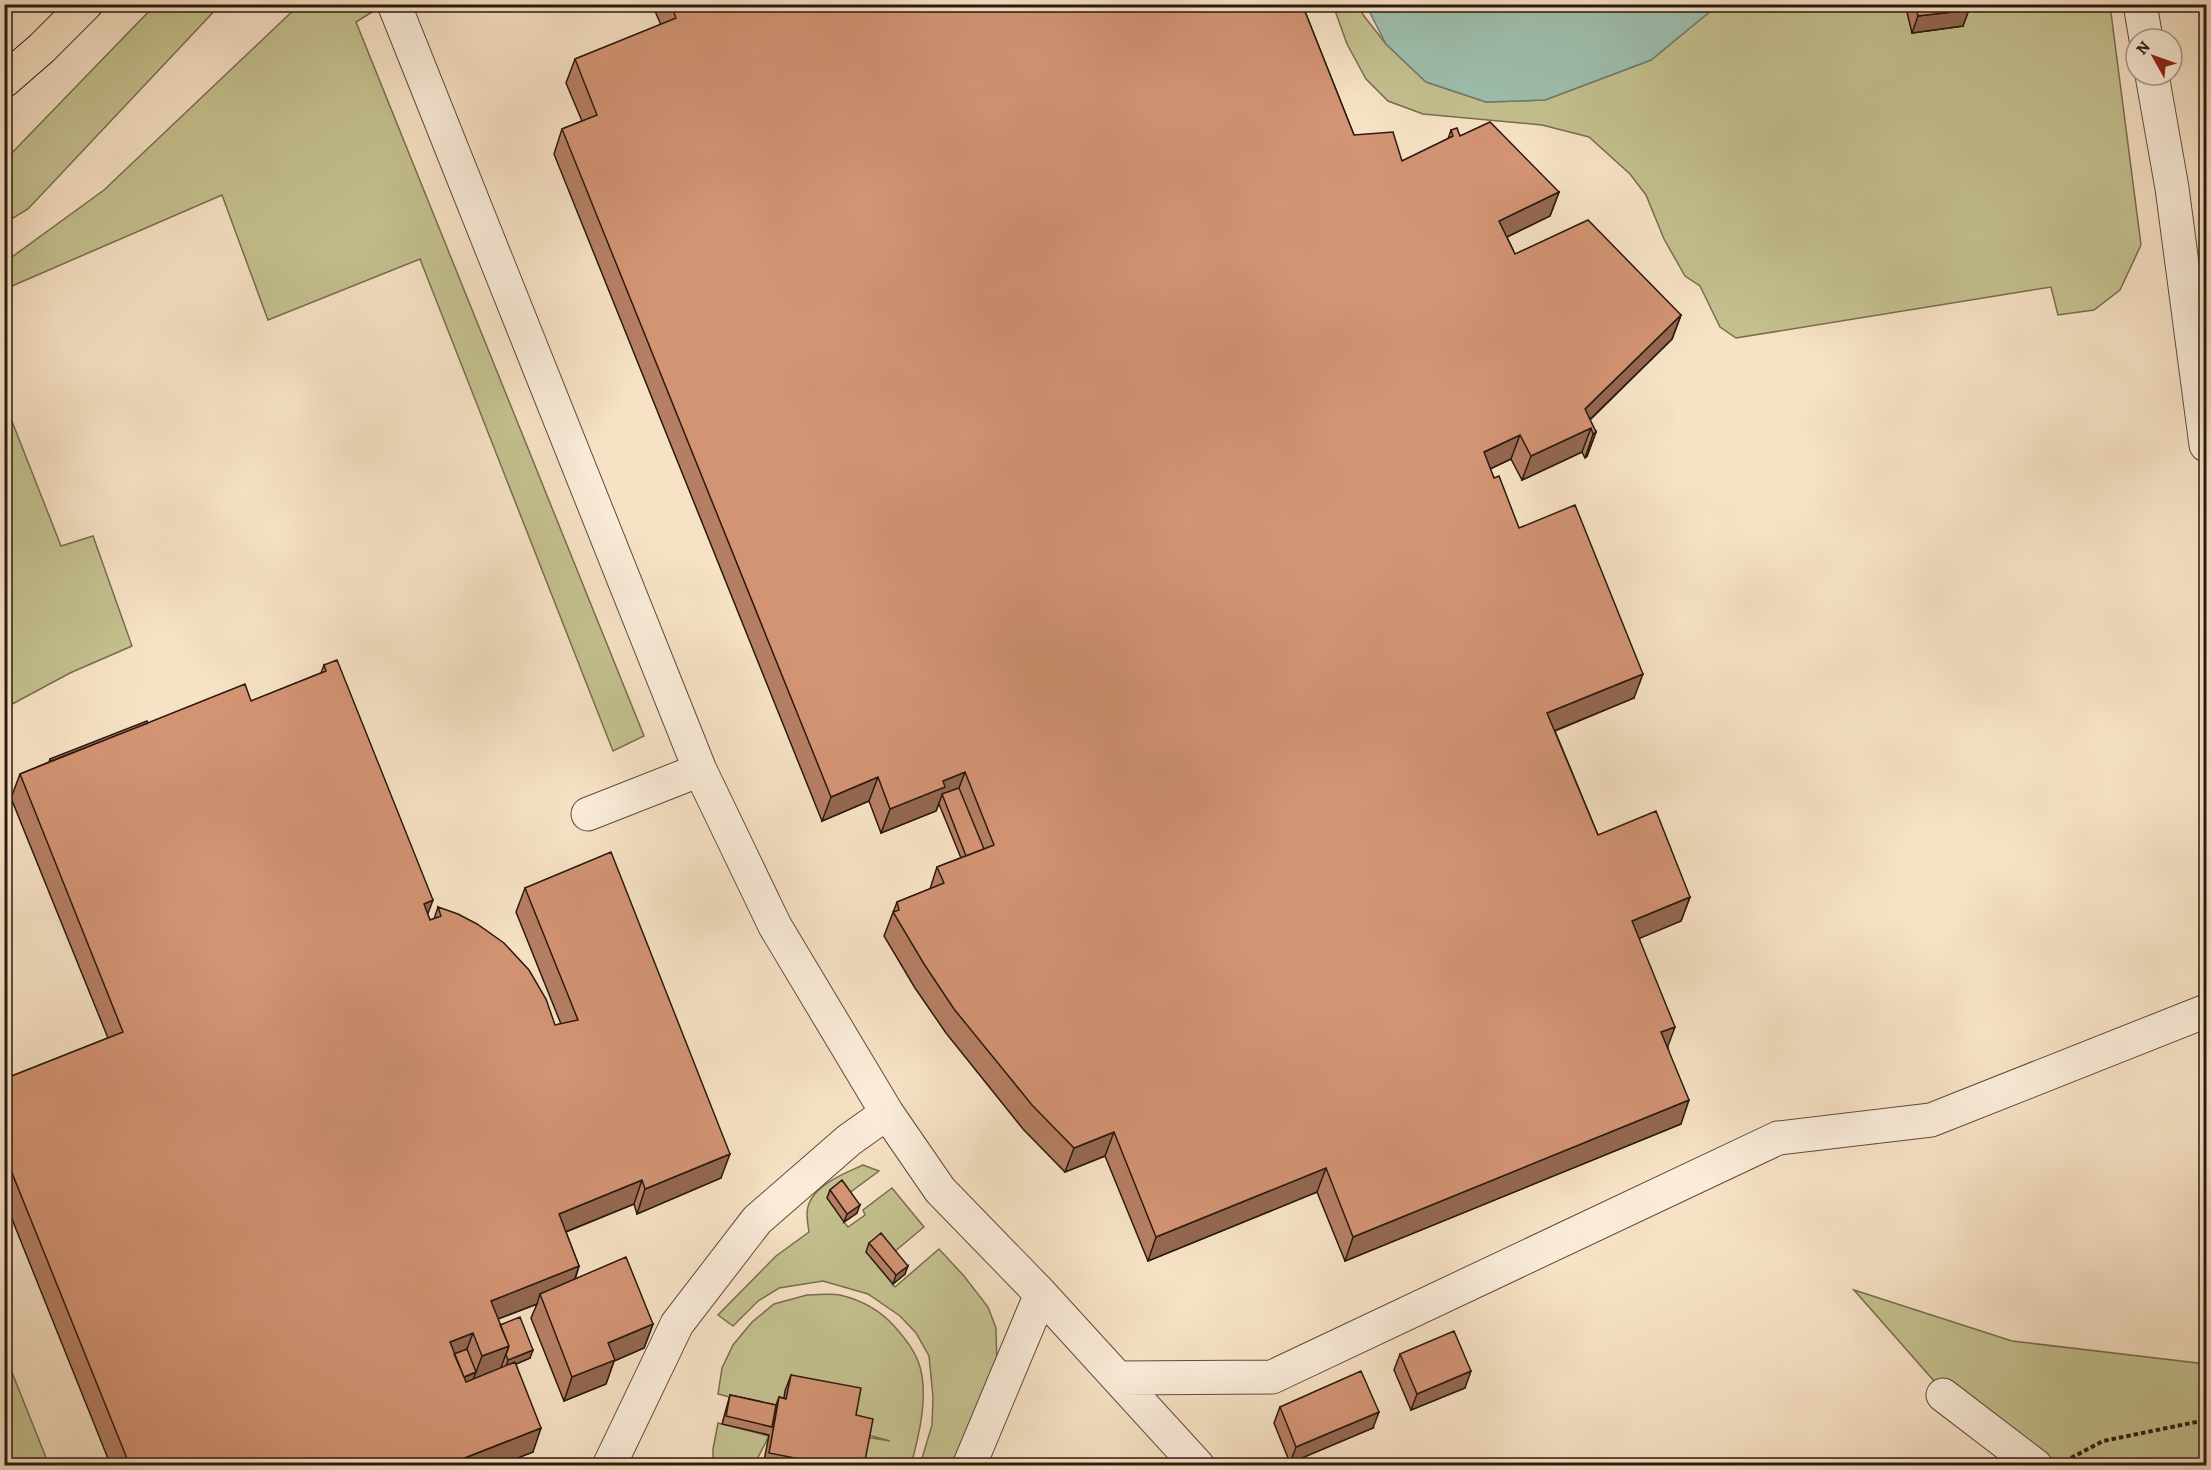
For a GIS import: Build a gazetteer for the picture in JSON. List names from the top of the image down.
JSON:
{
  "north": "top left"
}
